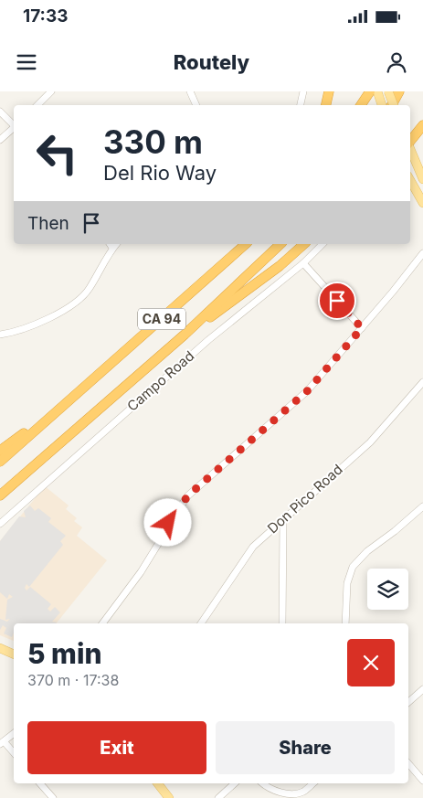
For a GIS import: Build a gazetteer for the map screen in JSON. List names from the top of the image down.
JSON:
{
  "streets": {
    "highway": ["CA 94"],
    "street": ["Campo Road", "Don Pico Road"]
  },
  "page": {
    "status": "17:33",
    "header": "Routely",
    "turn": ["330 m", "Del Rio Way"],
    "then": "Then",
    "heading": ["5 min", "370 m · 17:38"],
    "buttons": ["Exit", "Share"]
  }
}
